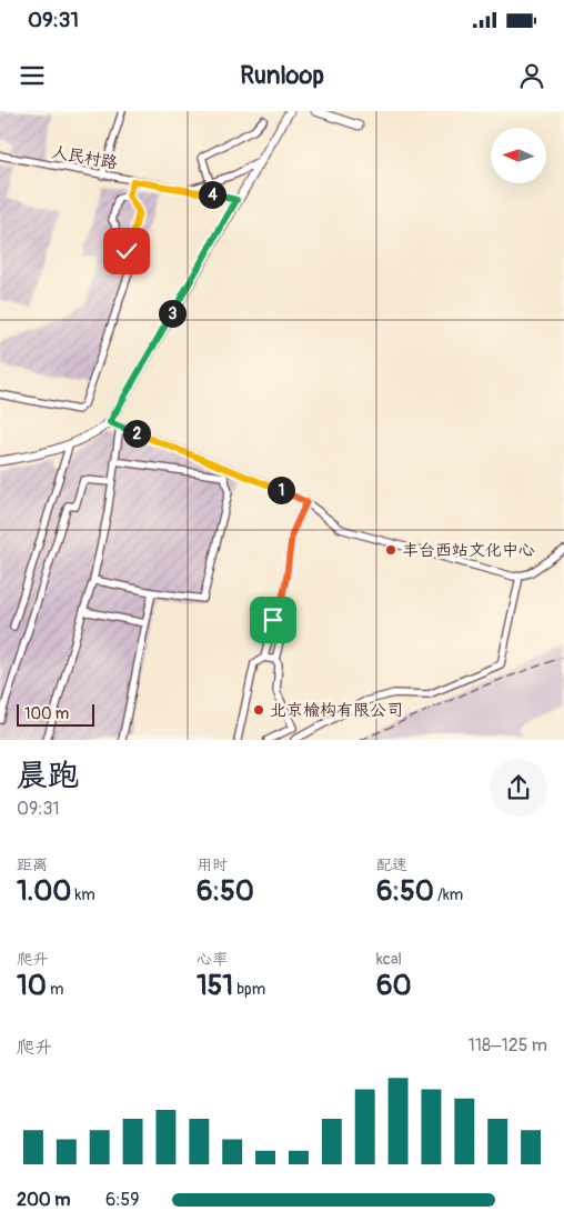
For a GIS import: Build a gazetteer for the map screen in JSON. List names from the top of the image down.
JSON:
{
  "streets": {
    "street": ["人民村路"]
  },
  "places": ["丰台西站文化中心", "北京榆构有限公司"],
  "scale_bar": "100 m",
  "north": "left",
  "page": {
    "status": "09:31",
    "header": "Runloop",
    "pins": [
      "4",
      "3",
      "2",
      "1"
    ],
    "scale": "100 m",
    "heading": ["晨跑", "09:31"],
    "stats": [
      ["距离", "1.00 km"],
      ["用时", "6:50"],
      ["配速", "6:50 /km"],
      ["爬升", "10 m"],
      ["心率", "151 bpm"],
      ["kcal", "60"]
    ],
    "chart": ["爬升", "118–125 m"],
    "list": [
      {
        "name": "200 m",
        "note": "6:59"
      }
    ]
  }
}
